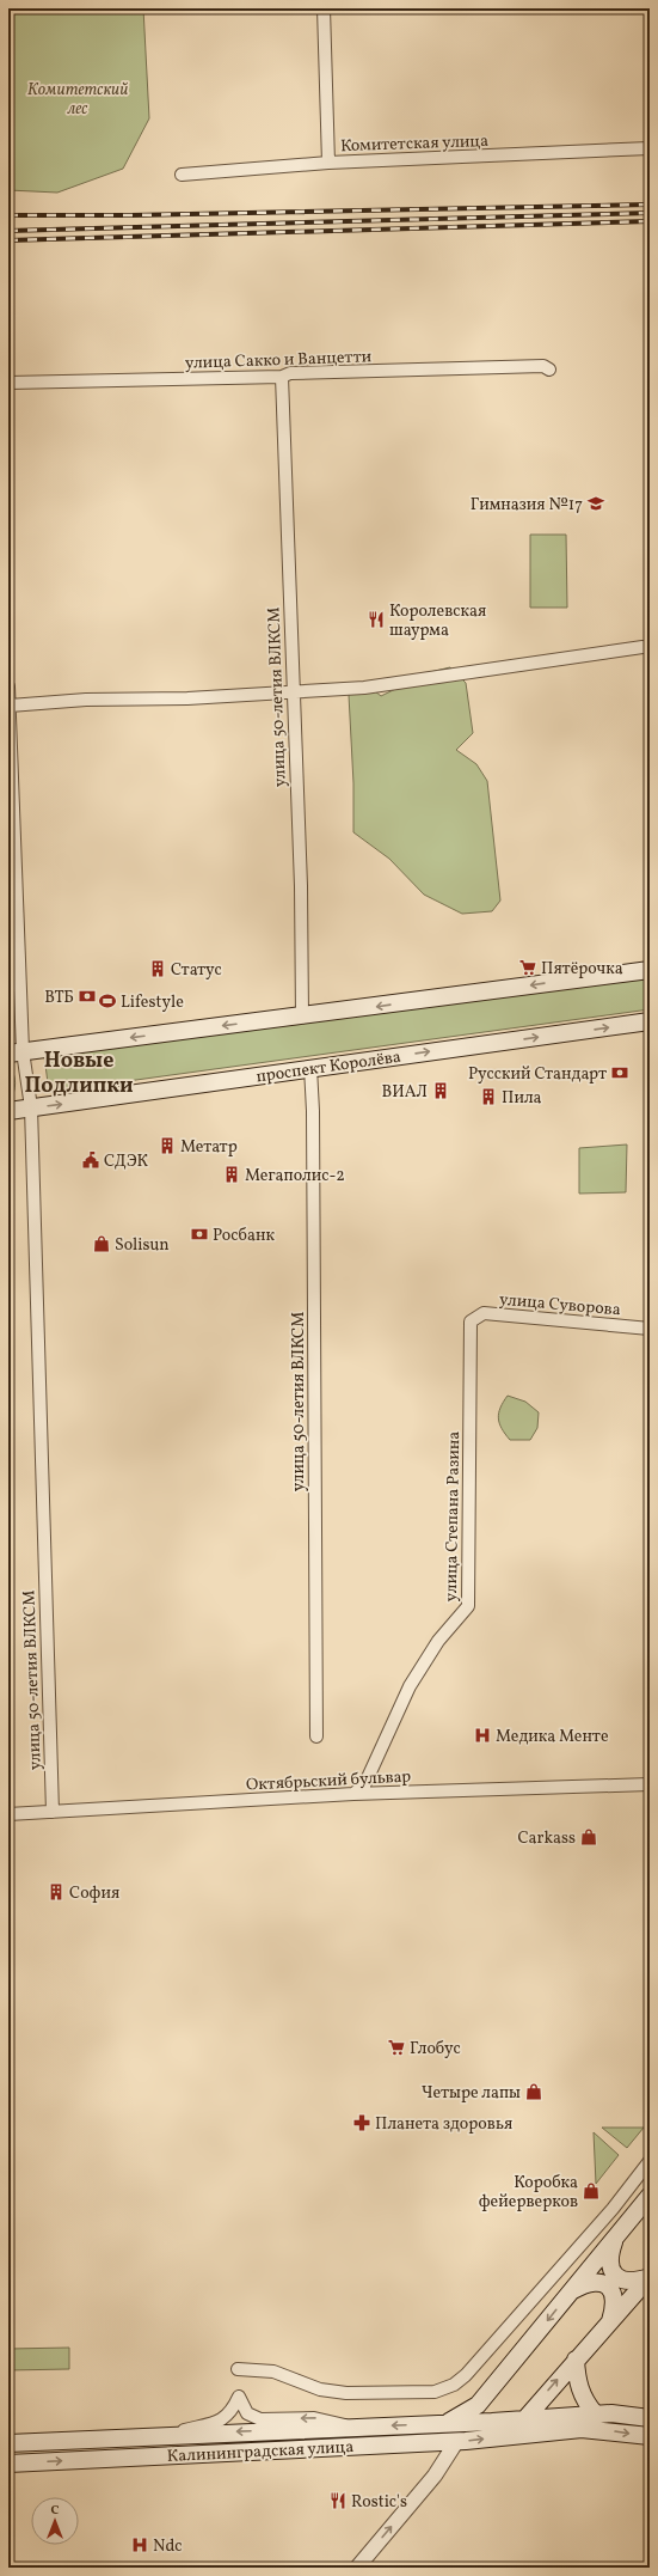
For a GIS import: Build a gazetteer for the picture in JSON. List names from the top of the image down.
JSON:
{
  "streets": {
    "main road": ["проспект Королёва", "Калининградская улица"],
    "street": [
      "Комитетская улица",
      "улица Сакко и Ванцетти",
      "улица 50-летия ВЛКСМ",
      "улица Суворова",
      "улица Степана Разина",
      "Октябрьский бульвар"
    ]
  },
  "crossings": [
    ["улица Сакко и Ванцетти", "улица 50-летия ВЛКСМ"],
    ["улица 50-летия ВЛКСМ", "проспект Королёва"],
    ["улица 50-летия ВЛКСМ", "Октябрьский бульвар"],
    ["улица Суворова", "улица Степана Разина"],
    ["улица Степана Разина", "Октябрьский бульвар"]
  ],
  "districts": ["Новые Подлипки"],
  "parks": ["Комитетский лес"],
  "places": {
    "school or university": ["Гимназия №17"],
    "restaurant": ["Королевская шаурма", "Rostic's"],
    "supermarket": ["Пятёрочка", "Глобус"],
    "building": [
      "Статус",
      "ВИАЛ",
      "Пила",
      "Метатр",
      "Мегаполис-2",
      "София"
    ],
    "bank": ["ВТБ", "Русский Стандарт", "Росбанк"],
    "sports": ["Lifestyle"],
    "public building": ["СДЭК"],
    "shop": [
      "Solisun",
      "Carkass",
      "Четыре лапы",
      "Коробка фейерверков"
    ],
    "hospital": ["Медика Менте", "Ndc"],
    "pharmacy": ["Планета здоровья"]
  },
  "north": "top"
}
